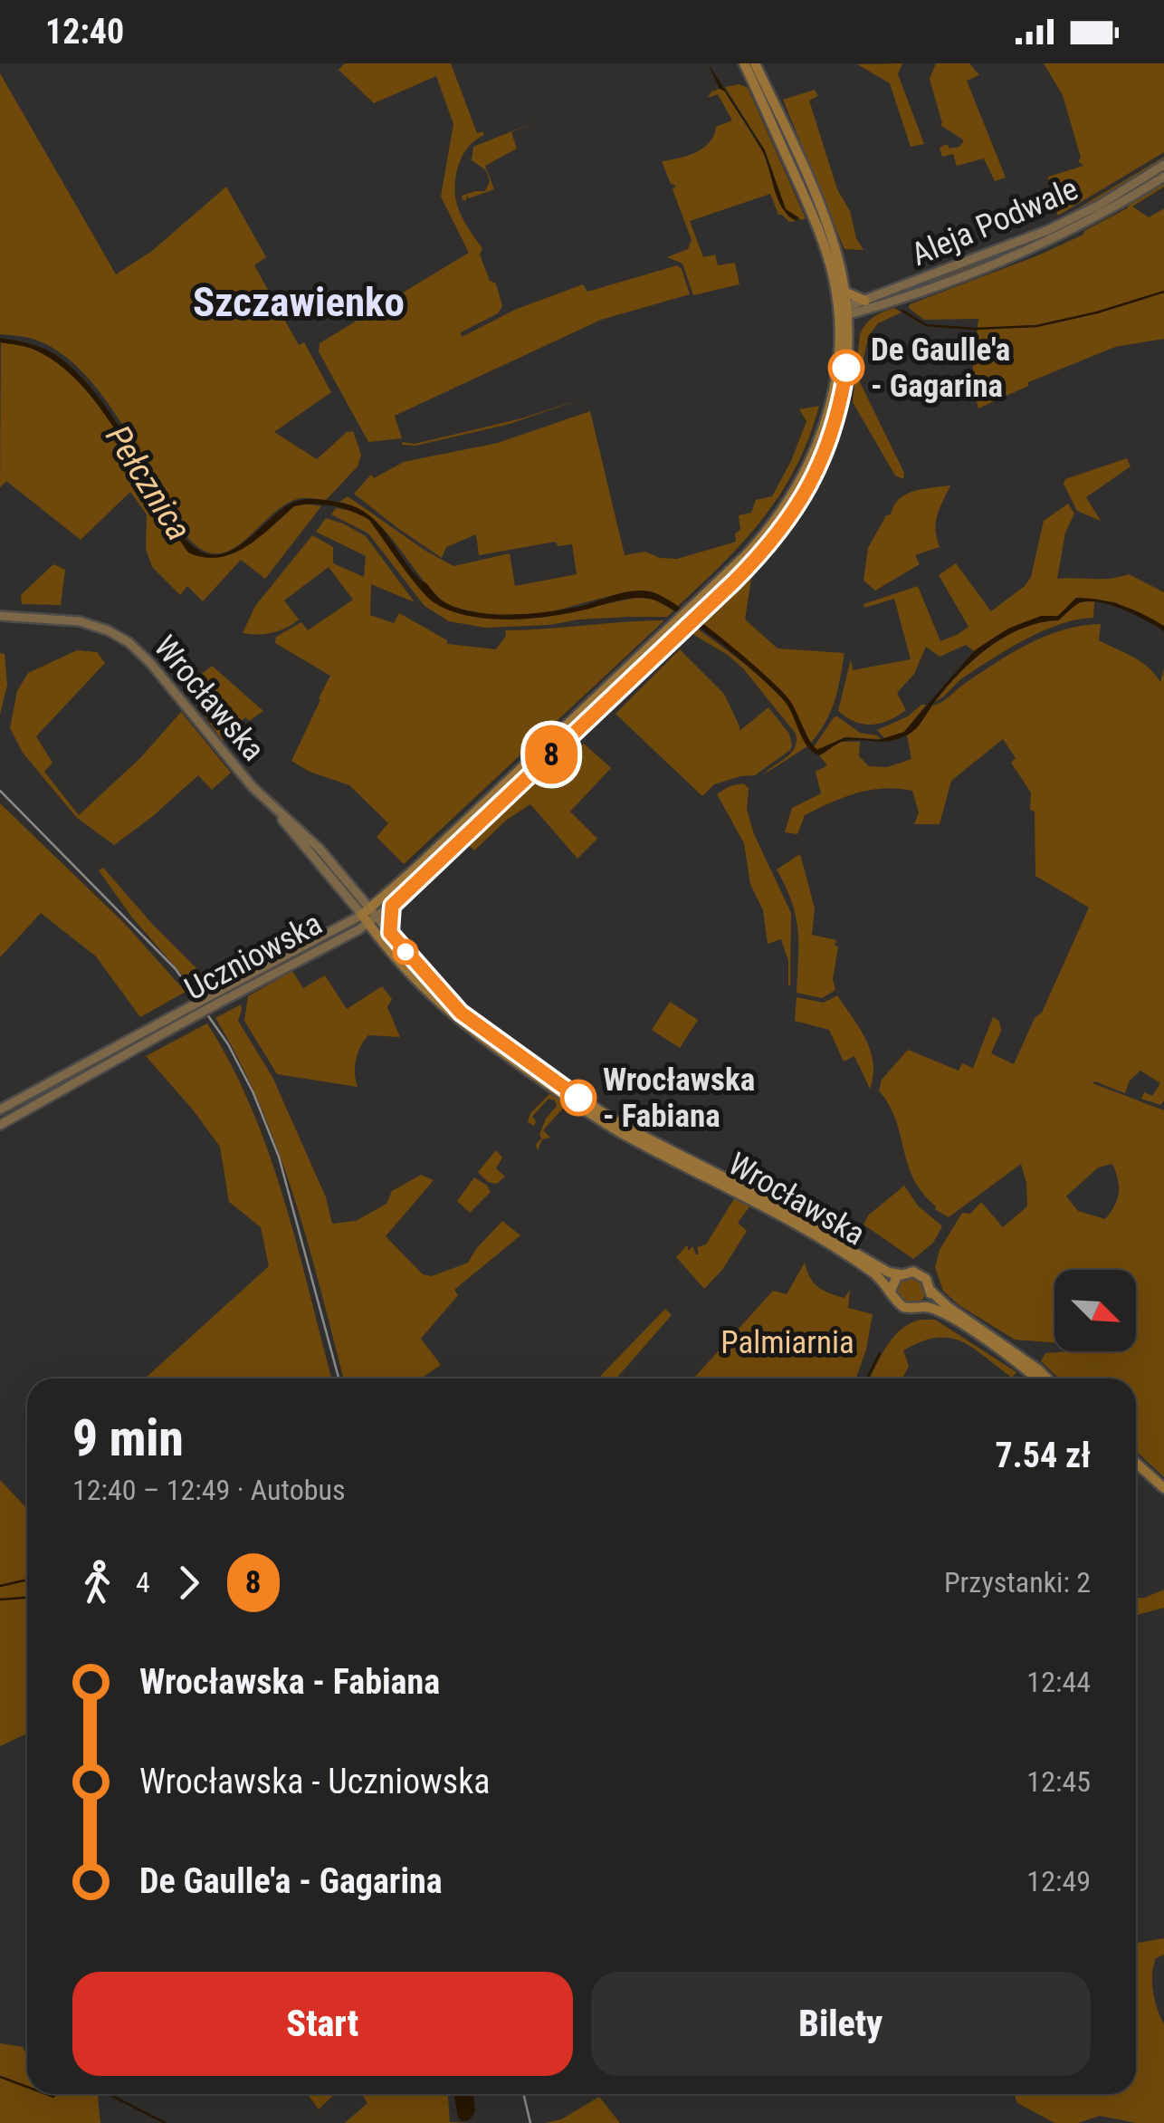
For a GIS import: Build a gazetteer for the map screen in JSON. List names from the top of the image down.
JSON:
{
  "streets": {
    "main road": ["Aleja Podwale", "Wrocławska", "Uczniowska"]
  },
  "crossings": [
    ["Wrocławska", "Uczniowska"]
  ],
  "districts": ["Szczawienko"],
  "water": ["Pełcznica"],
  "parks": ["Palmiarnia"],
  "places": ["De Gaulle'a - Gagarina", "Wrocławska - Fabiana"],
  "lines": ["bus line 8"],
  "north": "bottom right",
  "page": {
    "status": "12:40",
    "on_map": "8",
    "heading": ["9 min", "12:40 – 12:49 · Autobus", "7.54 zł"],
    "legs": ["4", "8", "Przystanki: 2"],
    "list": [
      {
        "name": "Wrocławska - Fabiana",
        "value": "12:44"
      },
      {
        "name": "Wrocławska - Uczniowska",
        "value": "12:45"
      },
      {
        "name": "De Gaulle'a - Gagarina",
        "value": "12:49"
      }
    ],
    "buttons": ["Start", "Bilety"]
  }
}
